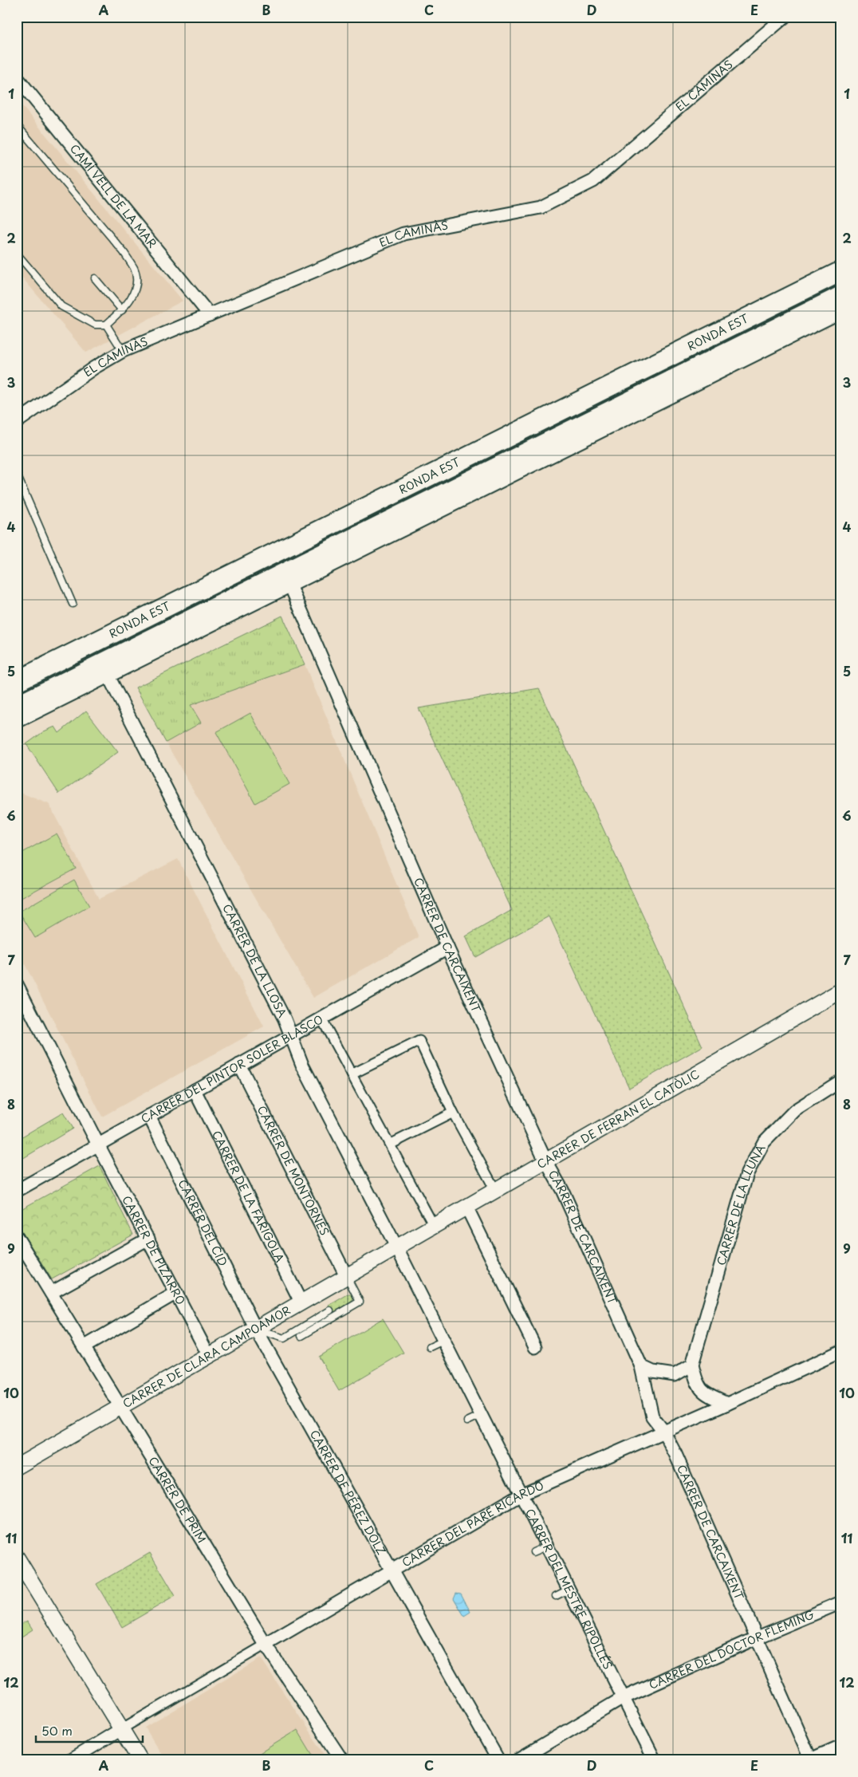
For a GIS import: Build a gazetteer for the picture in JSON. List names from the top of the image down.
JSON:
{
  "streets": {
    "main road": ["RONDA EST"],
    "street": [
      "EL CAMINÀS",
      "CAMÍ VELL DE LA MAR",
      "CARRER DE CARCAIXENT",
      "CARRER DE LA LLOSA",
      "CARRER DEL PINTOR SOLER BLASCO",
      "CARRER DE FERRAN EL CATÒLIC",
      "CARRER DE MONTORNÉS",
      "CARRER DE LA FARIGOLA",
      "CARRER DE LA LLUNA",
      "CARRER DEL CID",
      "CARRER DE PIZARRO",
      "CARRER DE CLARA CAMPOAMOR",
      "CARRER DE PÉREZ DOLZ",
      "CARRER DE PRIM",
      "CARRER DEL PARE RICARDO",
      "CARRER DEL MESTRE RIPOLLÉS",
      "CARRER DEL DOCTOR FLEMING"
    ]
  },
  "crossings": [
    ["EL CAMINÀS", "CAMÍ VELL DE LA MAR"],
    ["CARRER DE CARCAIXENT", "CARRER DEL PINTOR SOLER BLASCO"],
    ["CARRER DE CARCAIXENT", "CARRER DE FERRAN EL CATÒLIC"],
    ["CARRER DE CARCAIXENT", "CARRER DEL PARE RICARDO"],
    ["CARRER DE CARCAIXENT", "CARRER DEL DOCTOR FLEMING"],
    ["CARRER DE LA LLOSA", "CARRER DEL PINTOR SOLER BLASCO"],
    ["CARRER DE LA LLOSA", "CARRER DE FERRAN EL CATÒLIC"],
    ["CARRER DE LA LLOSA", "CARRER DE CLARA CAMPOAMOR"],
    ["CARRER DE LA LLOSA", "CARRER DEL MESTRE RIPOLLÉS"],
    ["CARRER DEL PINTOR SOLER BLASCO", "CARRER DE MONTORNÉS"],
    ["CARRER DEL PINTOR SOLER BLASCO", "CARRER DE LA FARIGOLA"],
    ["CARRER DEL PINTOR SOLER BLASCO", "CARRER DEL CID"],
    ["CARRER DEL PINTOR SOLER BLASCO", "CARRER DE PIZARRO"],
    ["CARRER DE FERRAN EL CATÒLIC", "CARRER DE CLARA CAMPOAMOR"],
    ["CARRER DE FERRAN EL CATÒLIC", "CARRER DEL MESTRE RIPOLLÉS"],
    ["CARRER DE MONTORNÉS", "CARRER DE CLARA CAMPOAMOR"],
    ["CARRER DE LA FARIGOLA", "CARRER DE CLARA CAMPOAMOR"],
    ["CARRER DE LA LLUNA", "CARRER DEL PARE RICARDO"],
    ["CARRER DEL CID", "CARRER DE CLARA CAMPOAMOR"],
    ["CARRER DEL CID", "CARRER DE PÉREZ DOLZ"],
    ["CARRER DE PIZARRO", "CARRER DE CLARA CAMPOAMOR"],
    ["CARRER DE CLARA CAMPOAMOR", "CARRER DE PÉREZ DOLZ"],
    ["CARRER DE CLARA CAMPOAMOR", "CARRER DE PRIM"],
    ["CARRER DE CLARA CAMPOAMOR", "CARRER DEL MESTRE RIPOLLÉS"],
    ["CARRER DE PÉREZ DOLZ", "CARRER DEL PARE RICARDO"],
    ["CARRER DE PRIM", "CARRER DEL PARE RICARDO"],
    ["CARRER DEL PARE RICARDO", "CARRER DEL MESTRE RIPOLLÉS"],
    ["CARRER DEL MESTRE RIPOLLÉS", "CARRER DEL DOCTOR FLEMING"]
  ],
  "scale_bar": "50 m",
  "grid": {
    "columns": [
      "A",
      "B",
      "C",
      "D",
      "E"
    ],
    "rows": [
      "1",
      "2",
      "3",
      "4",
      "5",
      "6",
      "7",
      "8",
      "9",
      "10",
      "11",
      "12"
    ]
  }
}
